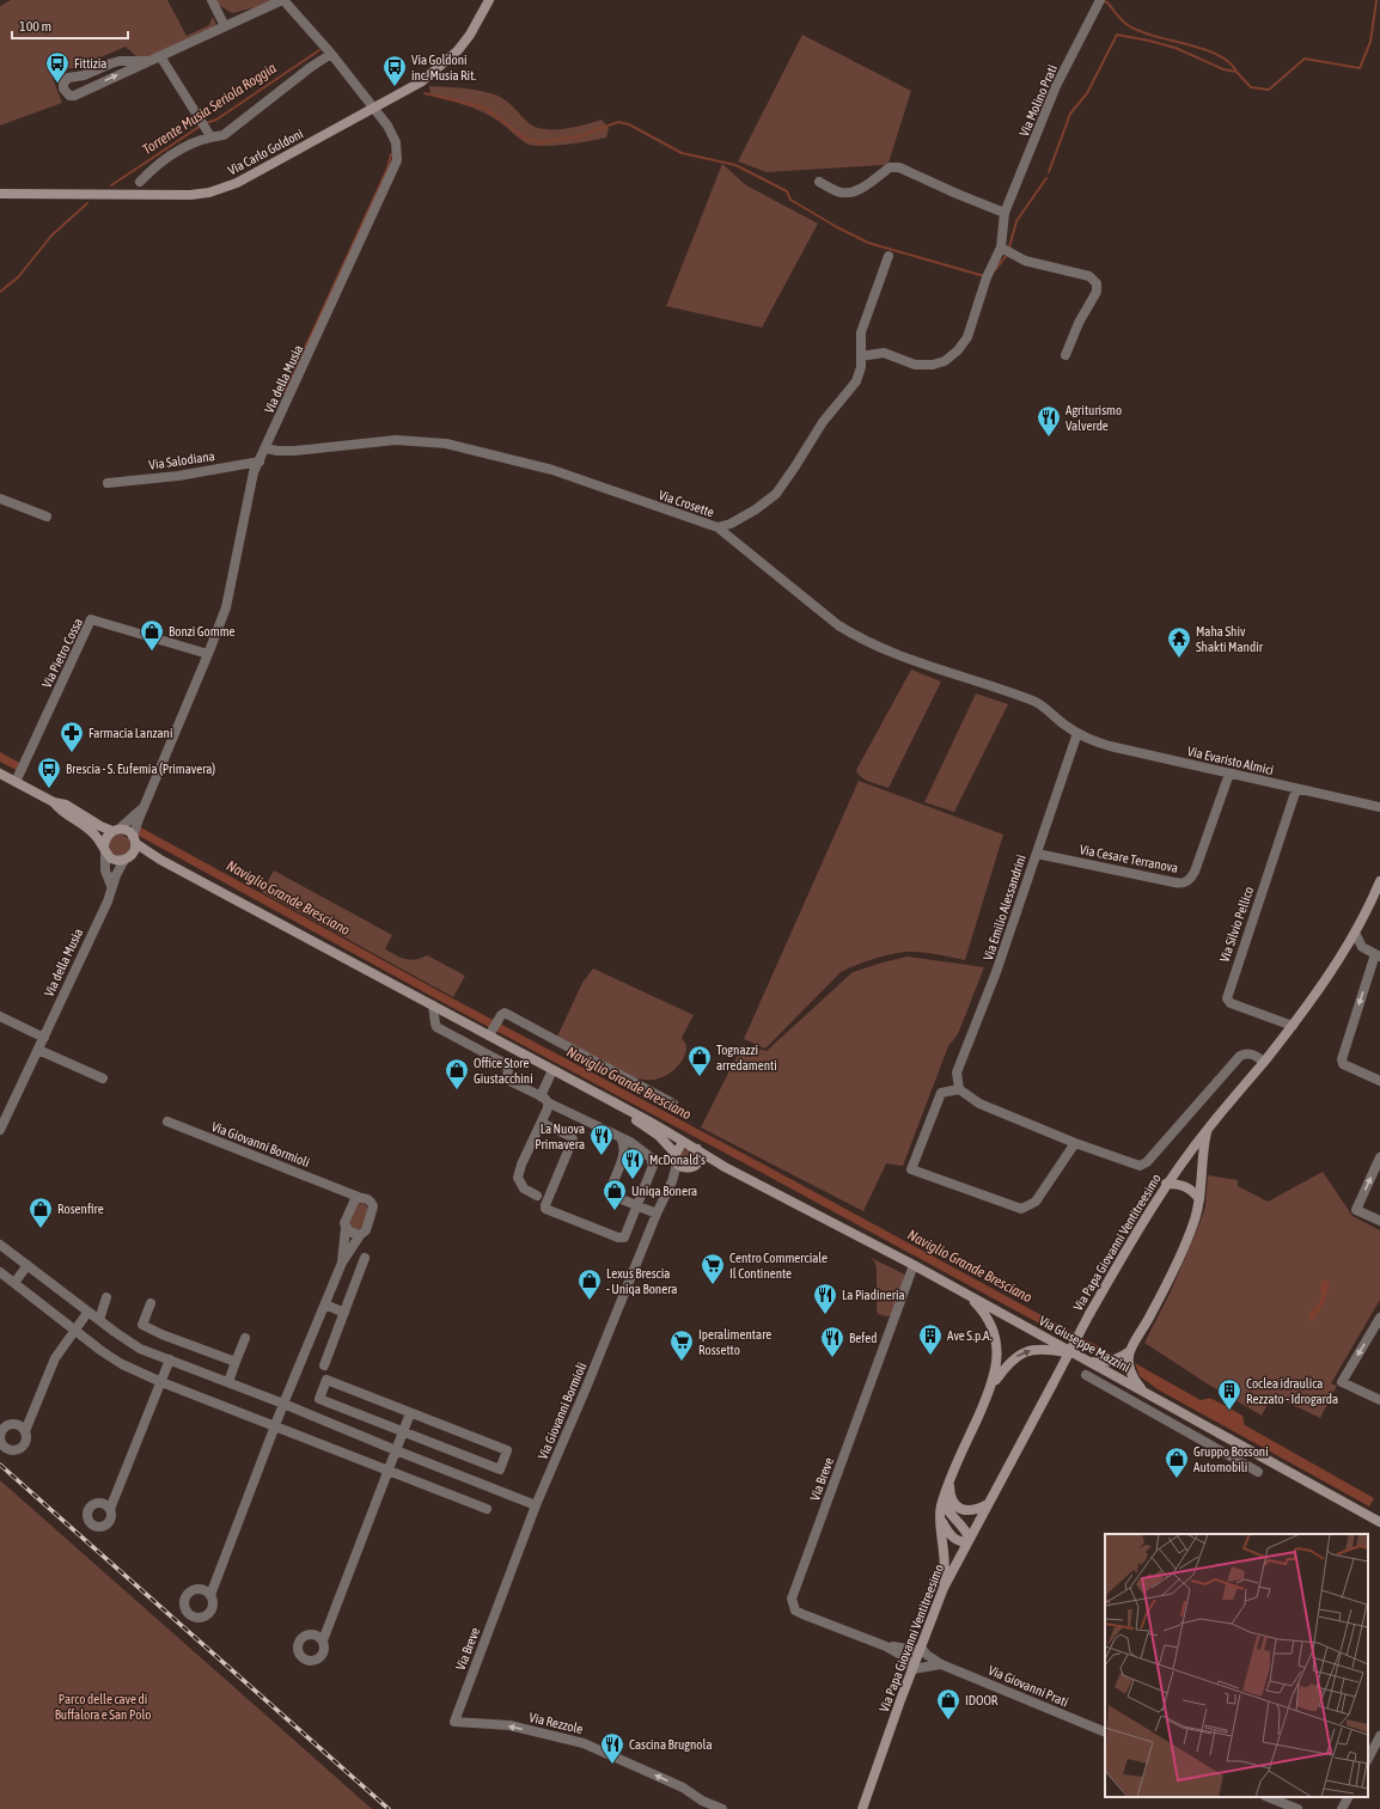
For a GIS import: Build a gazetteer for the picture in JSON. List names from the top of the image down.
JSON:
{
  "streets": {
    "street": [
      "Via Molino Prati",
      "Via Carlo Goldoni",
      "Via della Musia",
      "Via Salodiana",
      "Via Crosette",
      "Via Pietro Cossa",
      "Via Evaristo Almici",
      "Via Cesare Terranova",
      "Via Emilio Alessandrini",
      "Via Silvio Pellico",
      "Via Giovanni Bormioli",
      "Via Papa Giovanni Ventitreesimo",
      "Via Giuseppe Mazzini",
      "Via Breve",
      "Via Giovanni Prati",
      "Via Rezzole"
    ]
  },
  "crossings": [
    ["Via Carlo Goldoni", "Via della Musia"],
    ["Via della Musia", "Via Salodiana"],
    ["Via della Musia", "Via Crosette"],
    ["Via della Musia", "Via Pietro Cossa"],
    ["Via Crosette", "Via Evaristo Almici"],
    ["Via Crosette", "Via Emilio Alessandrini"],
    ["Via Evaristo Almici", "Via Cesare Terranova"],
    ["Via Evaristo Almici", "Via Emilio Alessandrini"],
    ["Via Evaristo Almici", "Via Silvio Pellico"],
    ["Via Cesare Terranova", "Via Emilio Alessandrini"],
    ["Via Silvio Pellico", "Via Papa Giovanni Ventitreesimo"],
    ["Via Giovanni Bormioli", "Via Breve"],
    ["Via Papa Giovanni Ventitreesimo", "Via Giovanni Prati"],
    ["Via Giuseppe Mazzini", "Via Breve"],
    ["Via Breve", "Via Rezzole"]
  ],
  "one_way": ["Via Rezzole"],
  "water": ["Torrente Musia Seriola Roggia", "Naviglio Grande Bresciano"],
  "parks": ["Parco delle cave di Buffalora e San Polo"],
  "places": {
    "bus stop": ["Fittizia", "Via Goldoni inc. Musia Rit.", "Brescia - S. Eufemia (Primavera)"],
    "restaurant": [
      "Agriturismo Valverde",
      "La Nuova Primavera",
      "McDonald's",
      "La Piadineria",
      "Befed",
      "Cascina Brugnola"
    ],
    "shop": [
      "Bonzi Gomme",
      "Tognazzi arredamenti",
      "Office Store Giustacchini",
      "Uniqa Bonera",
      "Rosenfire",
      "Lexus Brescia - Uniqa Bonera",
      "Gruppo Bossoni Automobili",
      "IDOOR"
    ],
    "temple": ["Maha Shiv Shakti Mandir"],
    "pharmacy": ["Farmacia Lanzani"],
    "supermarket": ["Centro Commerciale Il Continente", "Iperalimentare Rossetto"],
    "building": ["Ave S.p.A.", "Coclea idraulica Rezzato - Idrogarda"]
  },
  "scale_bar": "100 m"
}
